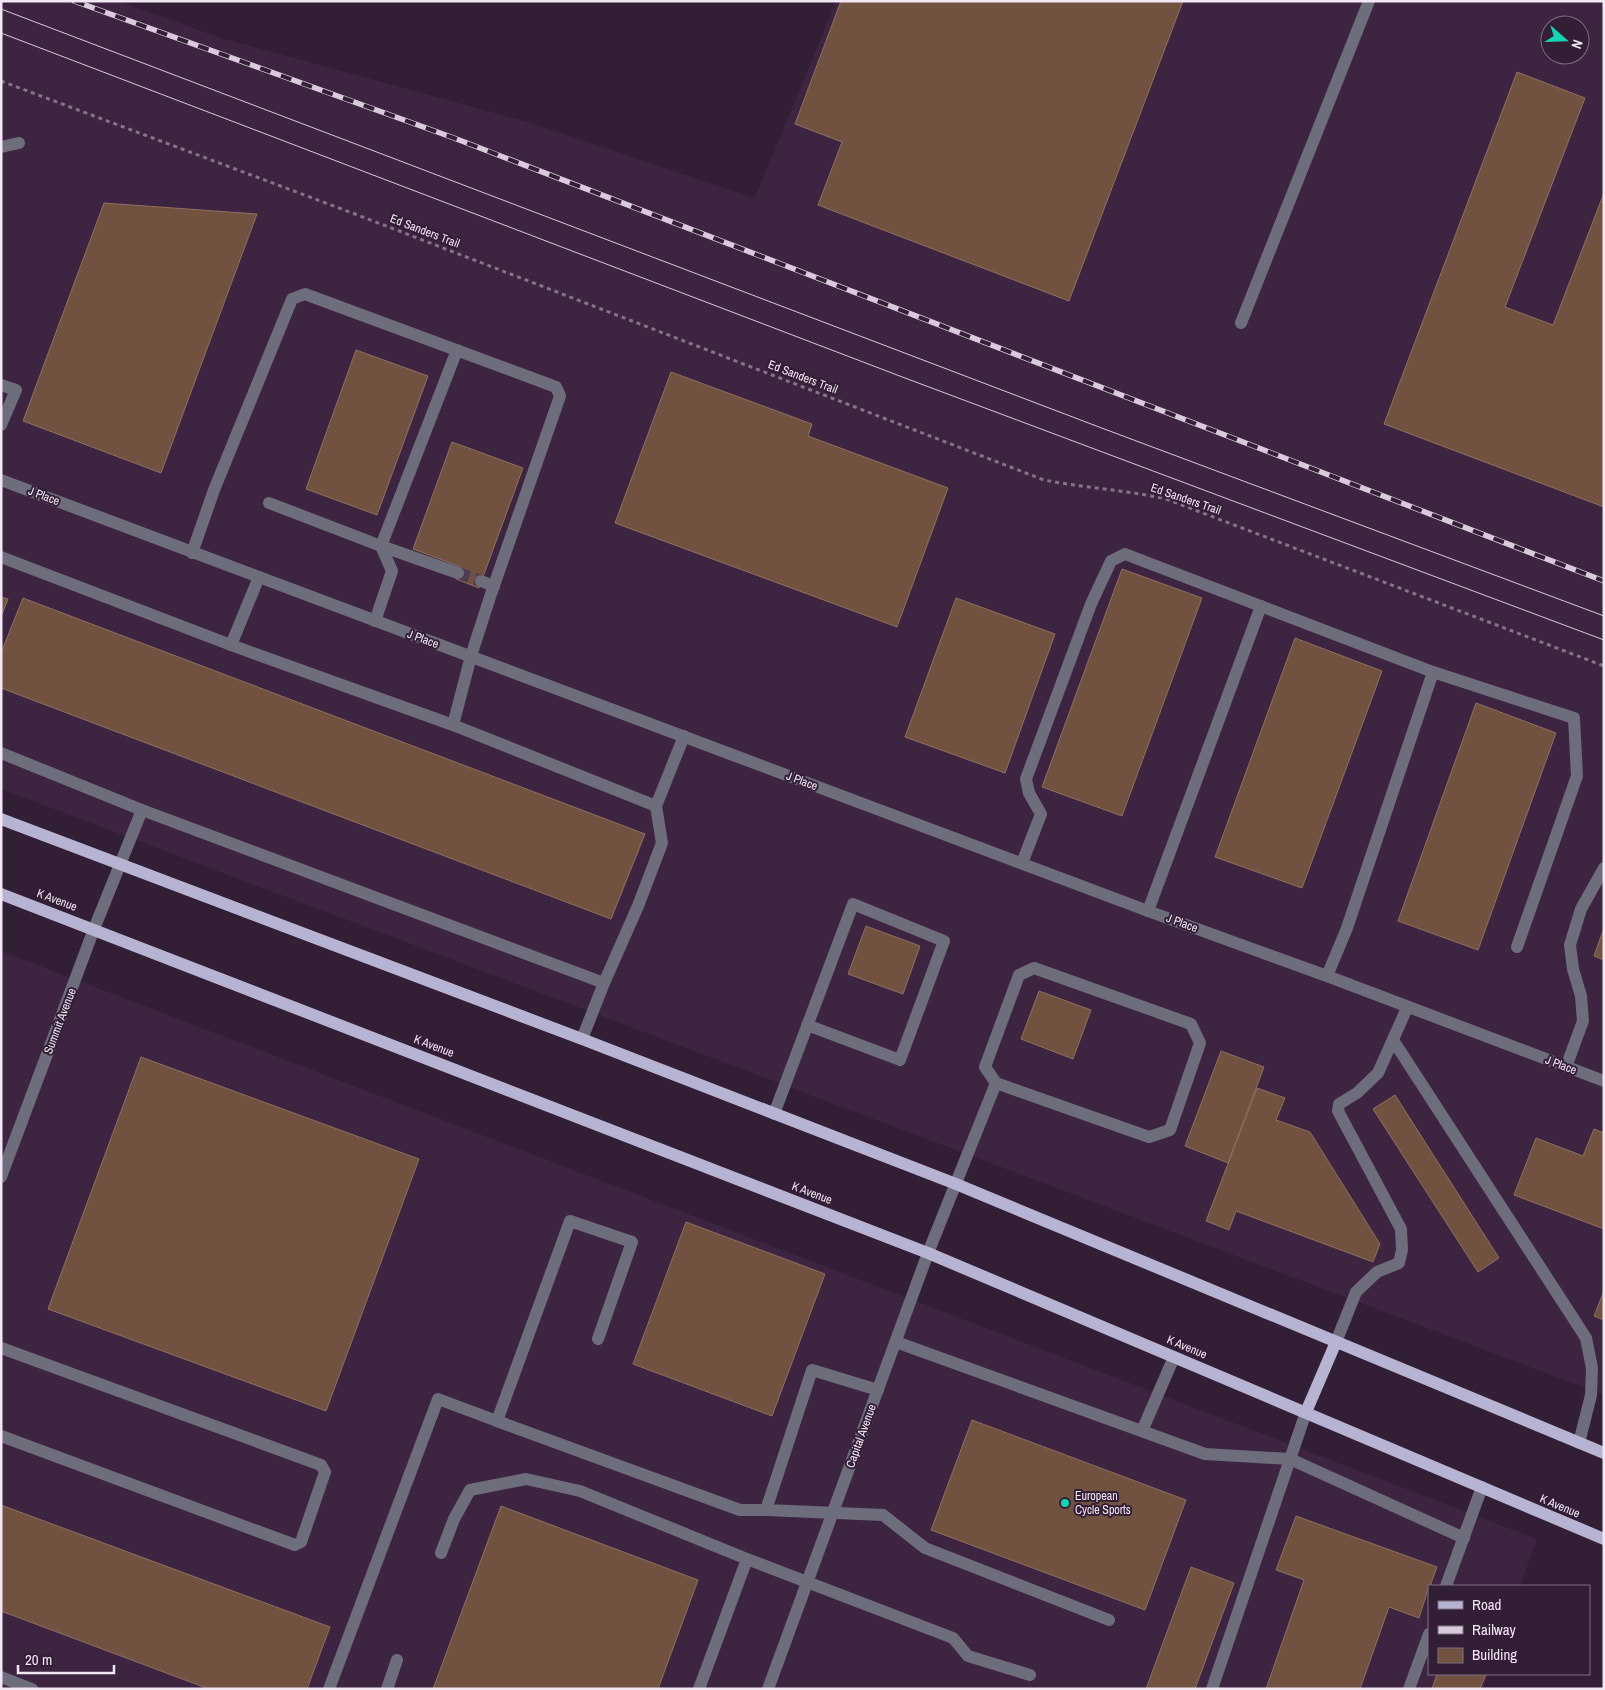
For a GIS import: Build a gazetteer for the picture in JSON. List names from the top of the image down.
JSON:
{
  "streets": {
    "main road": ["K Avenue"],
    "street": ["J Place", "Summit Avenue", "Capital Avenue"],
    "path": ["Ed Sanders Trail"]
  },
  "crossings": [
    ["K Avenue", "Summit Avenue"],
    ["K Avenue", "Capital Avenue"]
  ],
  "places": ["European Cycle Sports"],
  "legend": ["Road", "Railway", "Building"],
  "scale_bar": "20 m",
  "north": "right"
}
